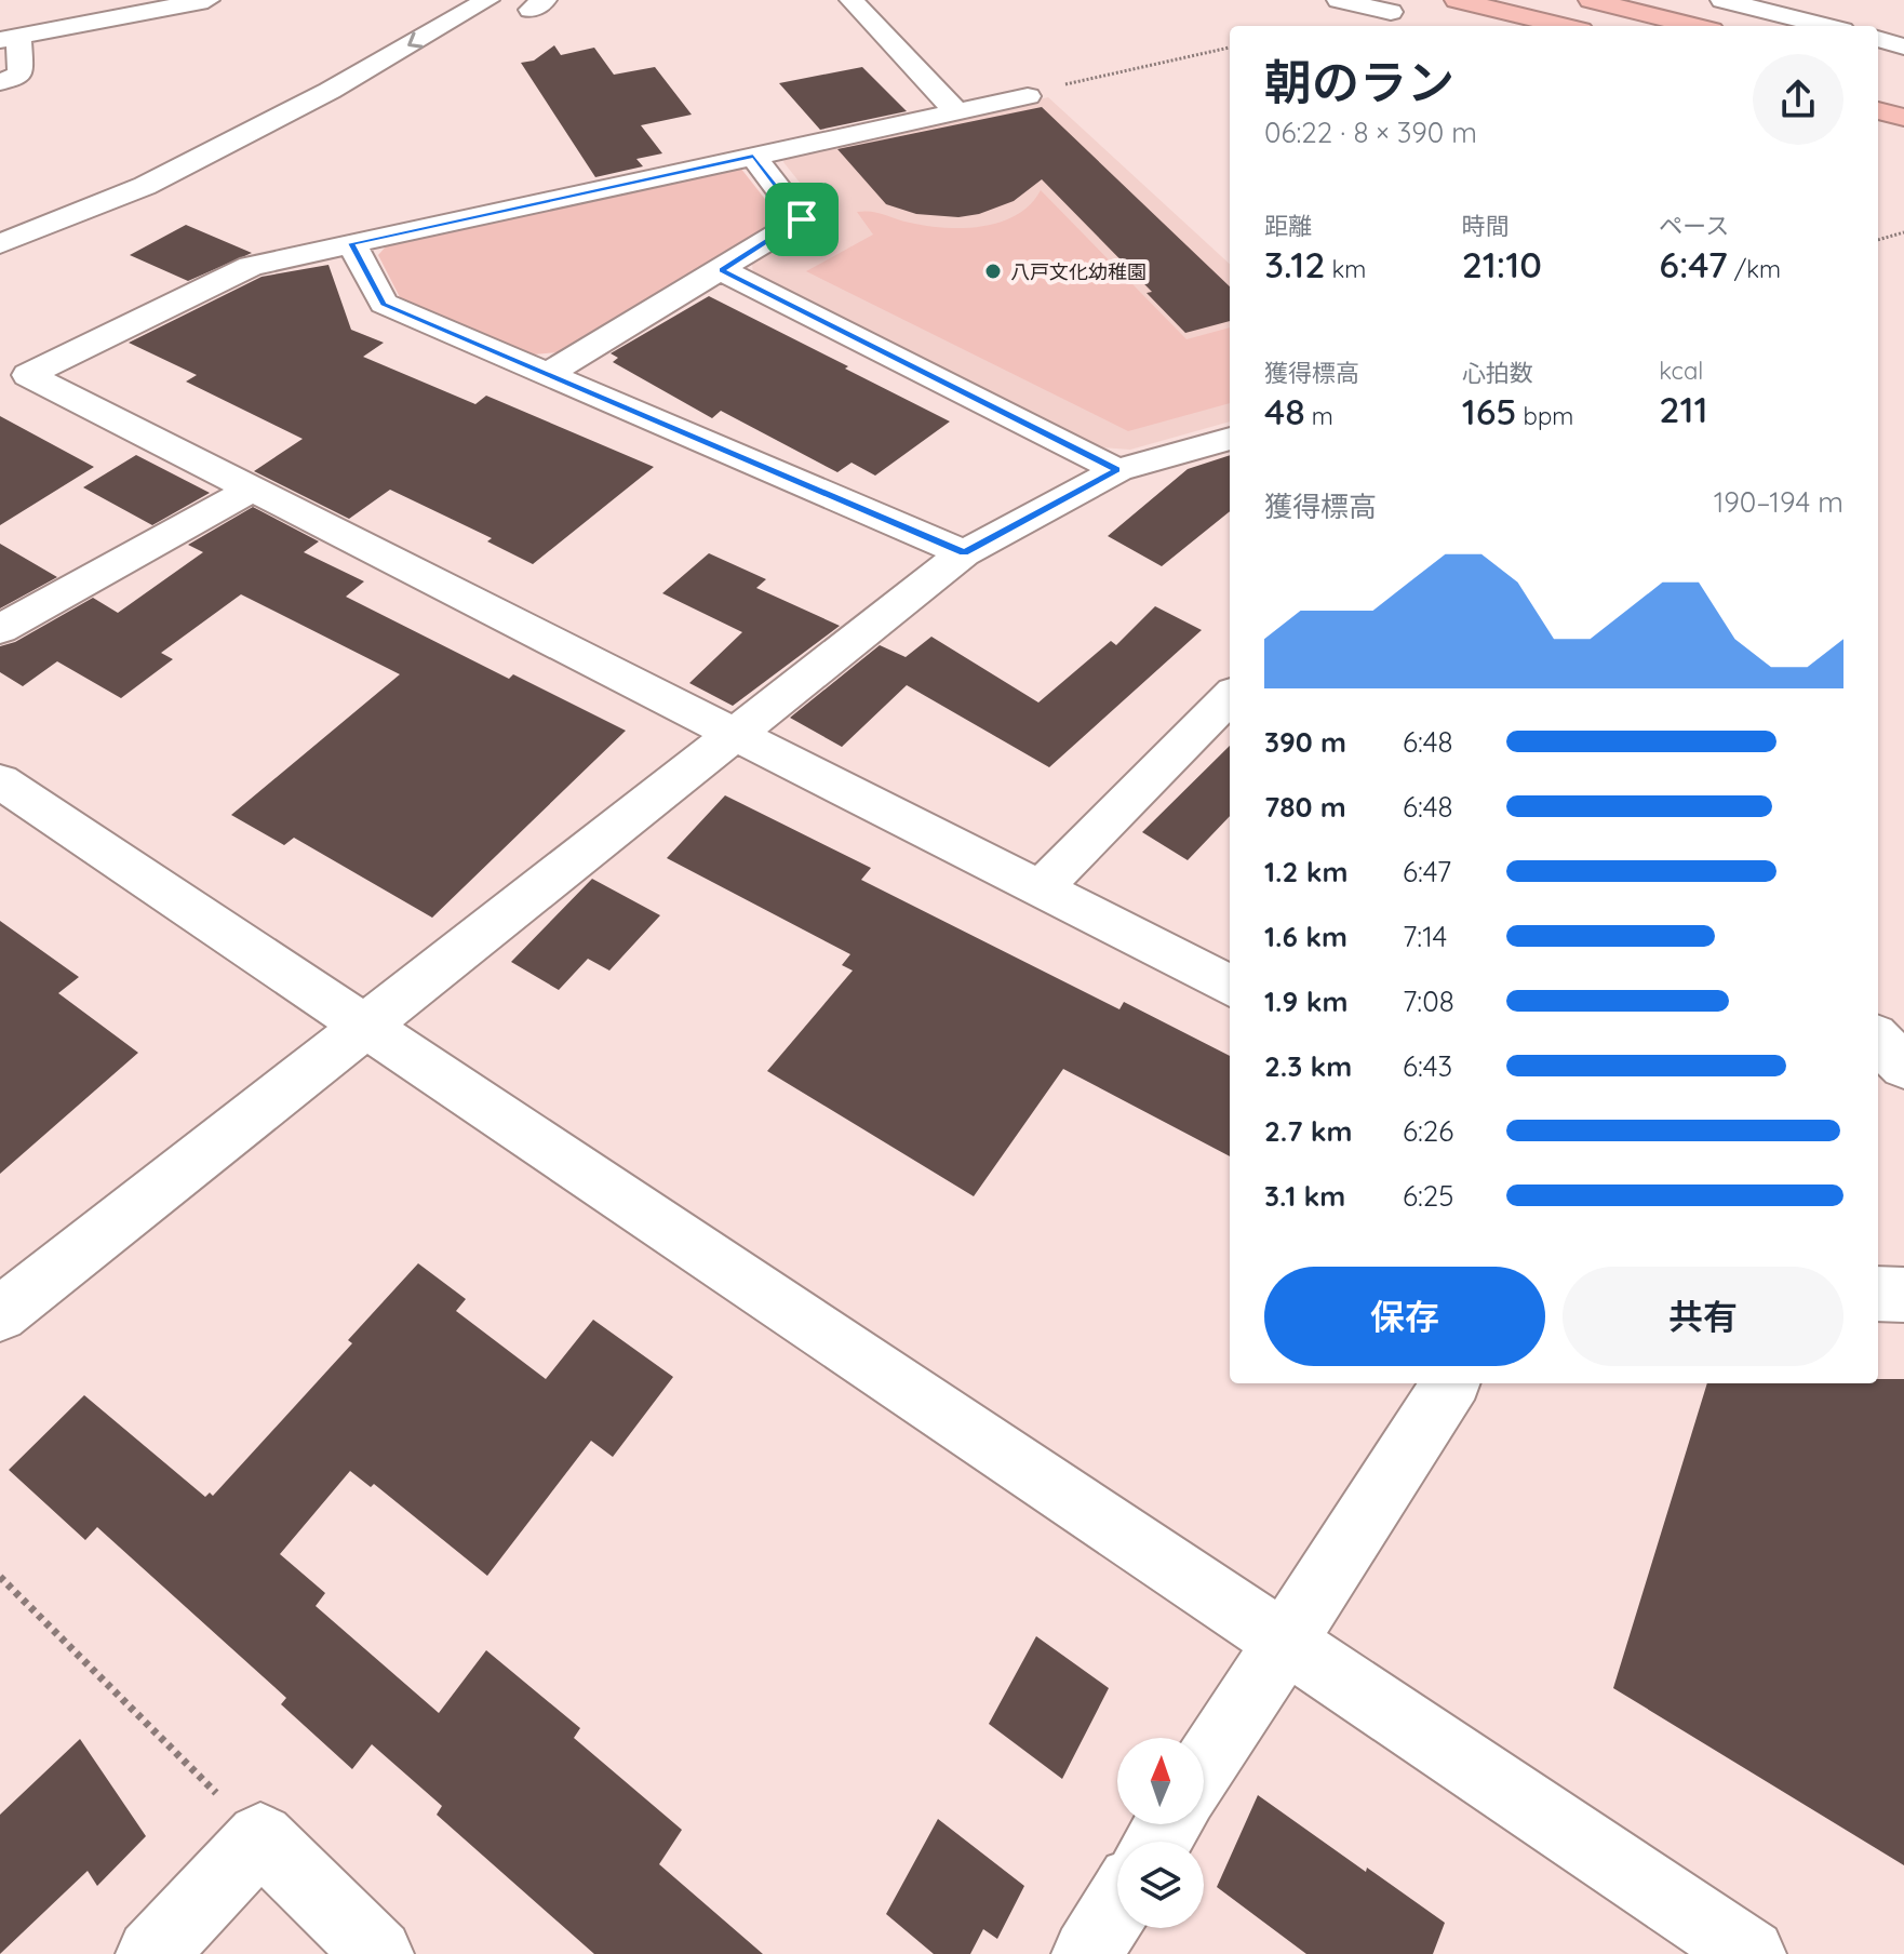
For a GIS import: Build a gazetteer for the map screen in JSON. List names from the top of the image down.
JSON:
{
  "places": ["八戸文化幼稚園"],
  "north": "top",
  "page": {
    "heading": ["朝のラン", "06:22 · 8 × 390 m"],
    "stats": [
      ["距離", "3.12 km"],
      ["時間", "21:10"],
      ["ペース", "6:47 /km"],
      ["獲得標高", "48 m"],
      ["心拍数", "165 bpm"],
      ["kcal", "211"]
    ],
    "chart": ["獲得標高", "190–194 m"],
    "list": [
      {
        "name": "390 m",
        "note": "6:48"
      },
      {
        "name": "780 m",
        "note": "6:48"
      },
      {
        "name": "1.2 km",
        "note": "6:47"
      },
      {
        "name": "1.6 km",
        "note": "7:14"
      },
      {
        "name": "1.9 km",
        "note": "7:08"
      },
      {
        "name": "2.3 km",
        "note": "6:43"
      },
      {
        "name": "2.7 km",
        "note": "6:26"
      },
      {
        "name": "3.1 km",
        "note": "6:25"
      }
    ],
    "buttons": ["保存", "共有"]
  }
}
